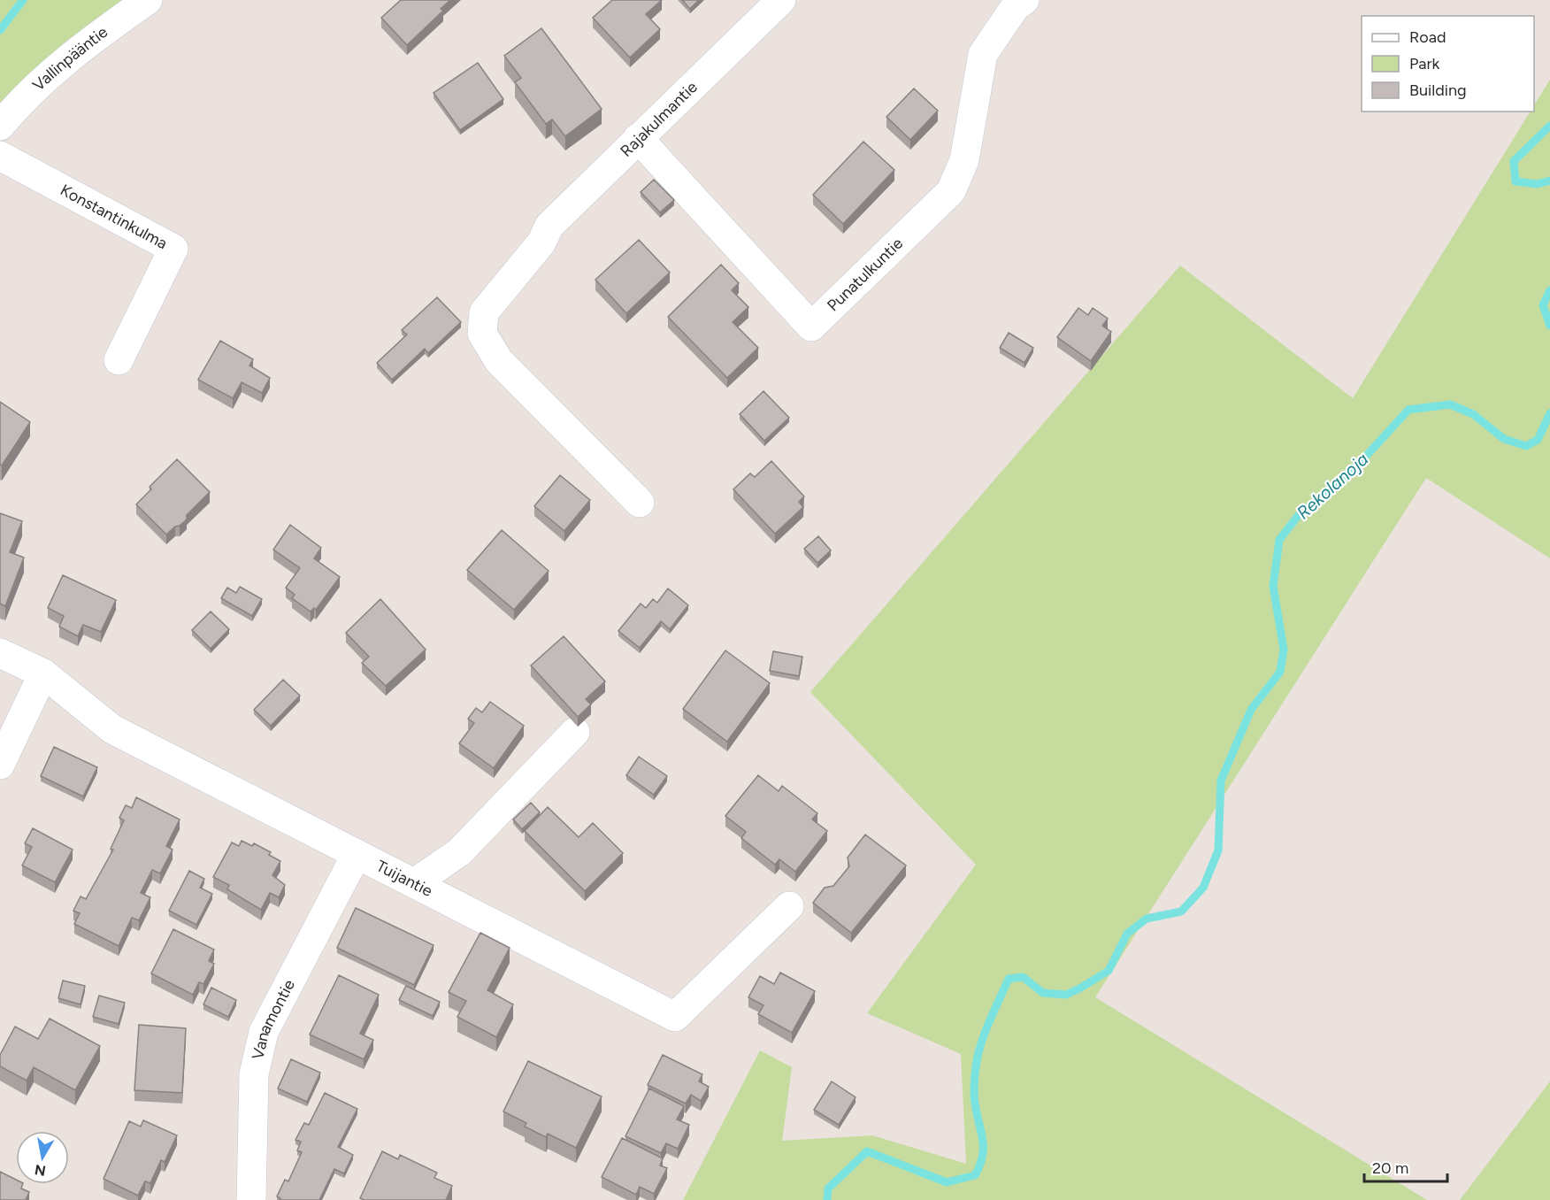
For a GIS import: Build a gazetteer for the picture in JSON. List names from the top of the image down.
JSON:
{
  "streets": {
    "street": [
      "Vallinpääntie",
      "Rajakulmantie",
      "Konstantinkulma",
      "Punatulkuntie",
      "Tuijantie",
      "Vanamontie"
    ]
  },
  "crossings": [
    ["Rajakulmantie", "Punatulkuntie"],
    ["Tuijantie", "Vanamontie"]
  ],
  "water": ["Rekolanoja"],
  "legend": ["Road", "Park", "Building"],
  "scale_bar": "20 m",
  "north": "bottom"
}
